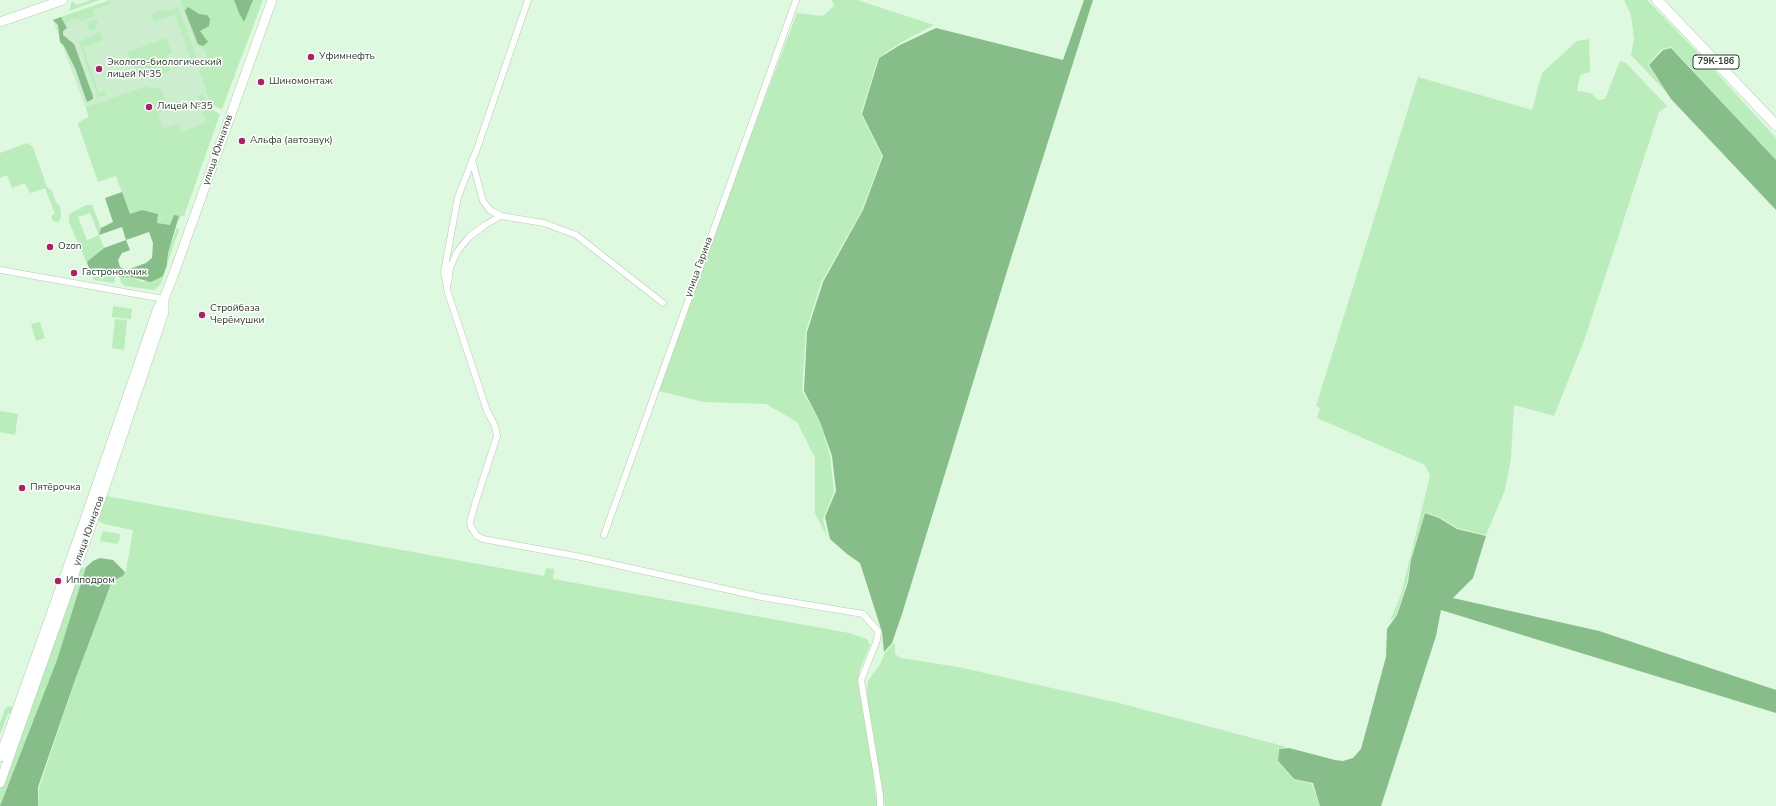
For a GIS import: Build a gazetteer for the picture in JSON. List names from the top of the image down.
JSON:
{
  "streets": {
    "main road": ["79К-186", "улица Юннатов"],
    "street": ["улица Гарина"]
  },
  "places": [
    "Уфимнефть",
    "Эколого-биологический лицей №35",
    "Шиномонтаж",
    "Лицей №35",
    "Альфа (автозвук)",
    "Ozon",
    "Гастрономчик",
    "Стройбаза Черёмушки",
    "Пятёрочка",
    "Ипподром"
  ]
}
